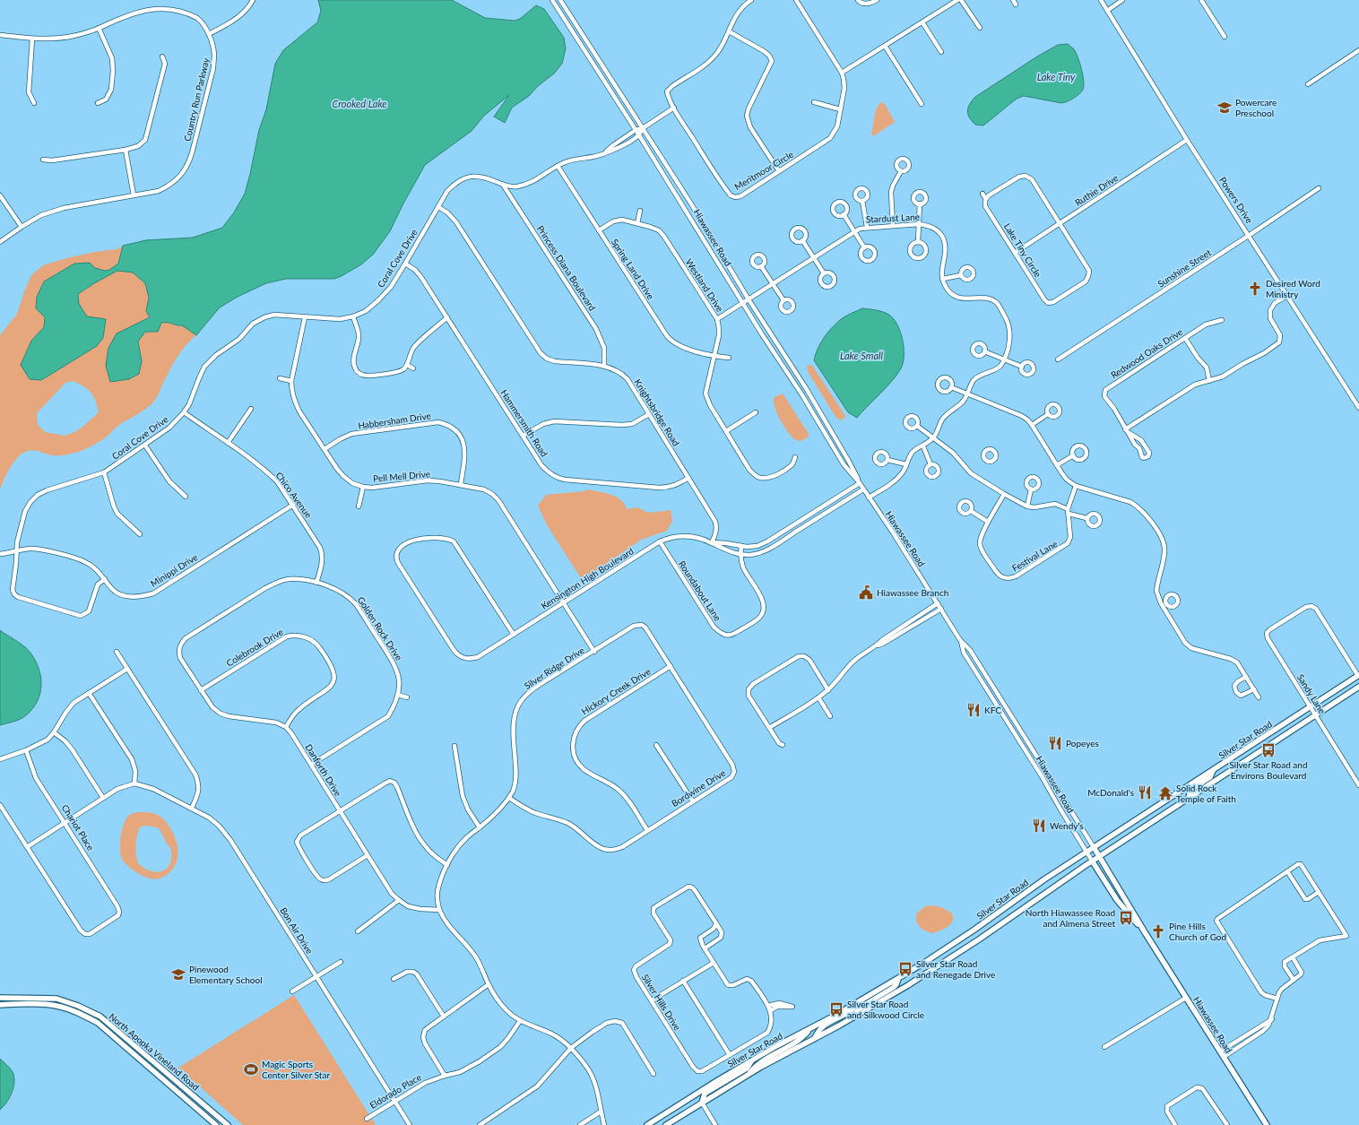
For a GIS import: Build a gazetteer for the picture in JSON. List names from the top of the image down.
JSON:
{
  "streets": {
    "main road": ["Hiawassee Road", "Silver Star Road", "North Apopka Vineland Road"],
    "street": [
      "Country Run Parkway",
      "Meritmoor Circle",
      "Ruthie Drive",
      "Powers Drive",
      "Stardust Lane",
      "Lake Tiny Circle",
      "Coral Cove Drive",
      "Princess Diana Boulevard",
      "Sunshine Street",
      "Spring Land Drive",
      "Westland Drive",
      "Redwood Oaks Drive",
      "Knightsbridge Road",
      "Habbersham Drive",
      "Hammersmith Road",
      "Pell Mell Drive",
      "Chico Avenue",
      "Festival Lane",
      "Minippi Drive",
      "Kensington High Boulevard",
      "Roundabout Lane",
      "Golden Rock Drive",
      "Colebrook Drive",
      "Silver Ridge Drive",
      "Hickory Creek Drive",
      "Sandy Lane",
      "Danforth Drive",
      "Bordwine Drive",
      "Chariot Place",
      "Bon Air Drive",
      "Silver Hills Drive",
      "Eldorado Place"
    ]
  },
  "crossings": [
    ["Ruthie Drive", "Powers Drive"],
    ["Ruthie Drive", "Lake Tiny Circle"],
    ["Powers Drive", "Sunshine Street"],
    ["Stardust Lane", "Hiawassee Road"],
    ["Stardust Lane", "Westland Drive"],
    ["Hiawassee Road", "Coral Cove Drive"],
    ["Hiawassee Road", "Kensington High Boulevard"],
    ["Hiawassee Road", "Silver Star Road"],
    ["Coral Cove Drive", "Princess Diana Boulevard"],
    ["Coral Cove Drive", "Spring Land Drive"],
    ["Coral Cove Drive", "Knightsbridge Road"],
    ["Coral Cove Drive", "Hammersmith Road"],
    ["Coral Cove Drive", "Pell Mell Drive"],
    ["Coral Cove Drive", "Chico Avenue"],
    ["Coral Cove Drive", "Minippi Drive"],
    ["Princess Diana Boulevard", "Knightsbridge Road"],
    ["Spring Land Drive", "Westland Drive"],
    ["Knightsbridge Road", "Hammersmith Road"],
    ["Knightsbridge Road", "Kensington High Boulevard"],
    ["Habbersham Drive", "Pell Mell Drive"],
    ["Pell Mell Drive", "Kensington High Boulevard"],
    ["Pell Mell Drive", "Silver Ridge Drive"],
    ["Chico Avenue", "Minippi Drive"],
    ["Chico Avenue", "Golden Rock Drive"],
    ["Kensington High Boulevard", "Roundabout Lane"],
    ["Golden Rock Drive", "Colebrook Drive"],
    ["Golden Rock Drive", "Danforth Drive"],
    ["Colebrook Drive", "Danforth Drive"],
    ["Silver Ridge Drive", "Danforth Drive"],
    ["Silver Ridge Drive", "Bordwine Drive"],
    ["Silver Ridge Drive", "Eldorado Place"],
    ["Hickory Creek Drive", "Bordwine Drive"],
    ["Sandy Lane", "Silver Star Road"],
    ["Bon Air Drive", "Eldorado Place"]
  ],
  "water": ["Lake Tiny", "Crooked Lake", "Lake Small"],
  "places": {
    "school or university": ["Powercare Preschool", "Pinewood Elementary School"],
    "church": ["Desired Word Ministry", "Pine Hills Church of God"],
    "public building": ["Hiawassee Branch"],
    "restaurant": [
      "KFC",
      "Popeyes",
      "McDonald's",
      "Wendy's"
    ],
    "bus stop": [
      "Silver Star Road and Environs Boulevard",
      "North Hiawassee Road and Almena Street",
      "Silver Star Road and Renegade Drive",
      "Silver Star Road and Silkwood Circle"
    ],
    "temple": ["Solid Rock Temple of Faith"],
    "sports": ["Magic Sports Center Silver Star"]
  }
}
